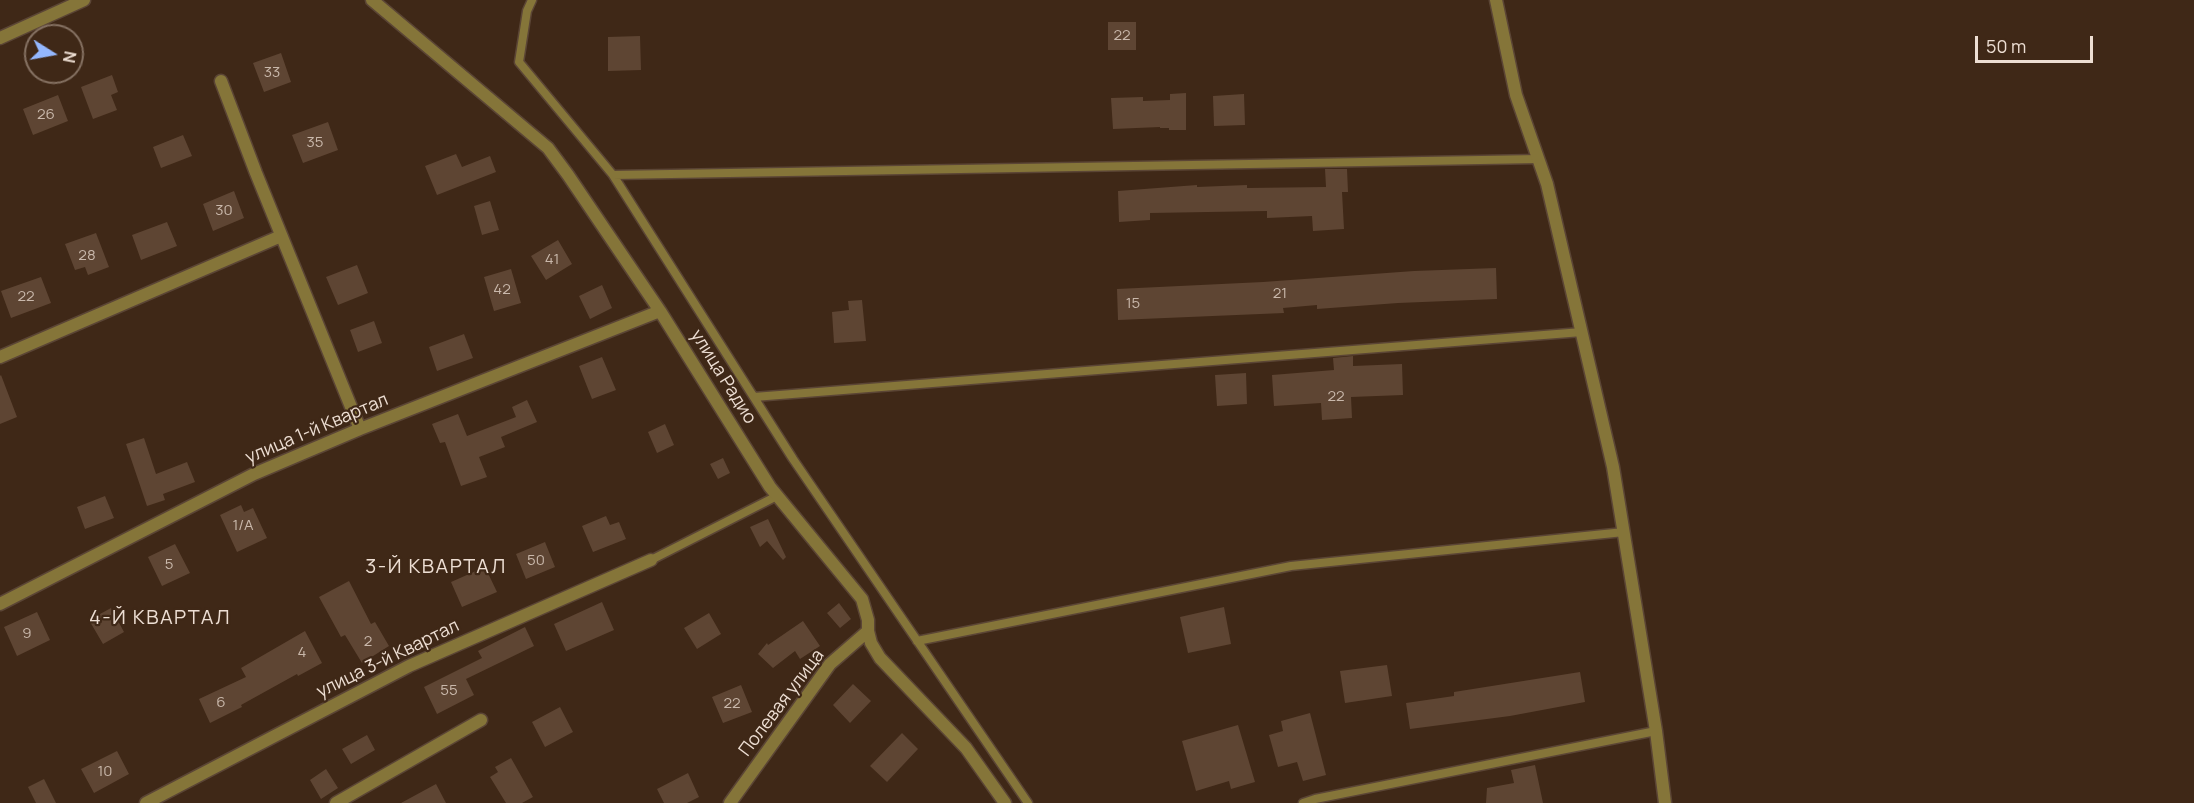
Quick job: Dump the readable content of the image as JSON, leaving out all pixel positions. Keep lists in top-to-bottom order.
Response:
{
  "streets": {
    "street": [
      "улица Радио",
      "улица 1-й Квартал",
      "улица 3-й Квартал",
      "Полевая улица"
    ]
  },
  "crossings": [
    ["улица Радио", "улица 1-й Квартал"],
    ["улица Радио", "Полевая улица"]
  ],
  "districts": ["3-Й КВАРТАЛ", "4-Й КВАРТАЛ"],
  "house_numbers": [
    "22",
    "33",
    "26",
    "35",
    "30",
    "28",
    "41",
    "42",
    "21",
    "22",
    "15",
    "22",
    "1/А",
    "50",
    "5",
    "9",
    "2",
    "4",
    "55",
    "6",
    "22",
    "10"
  ],
  "scale_bar": "50 m",
  "north": "right"
}
